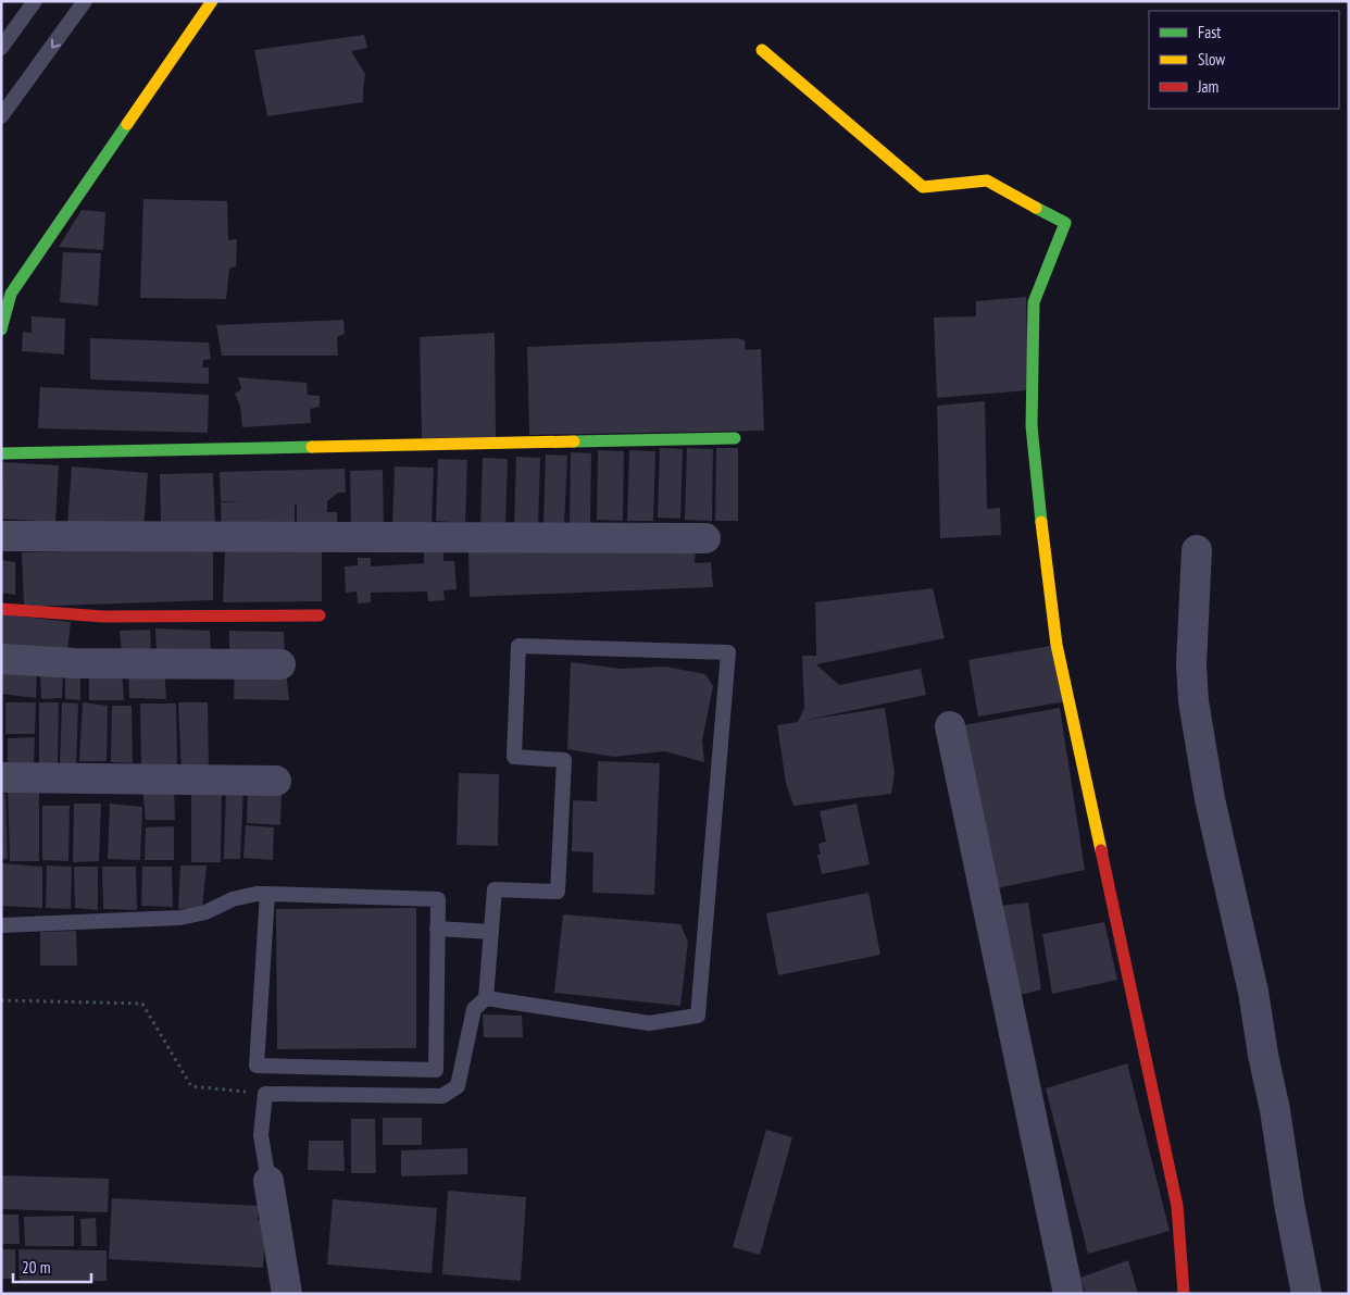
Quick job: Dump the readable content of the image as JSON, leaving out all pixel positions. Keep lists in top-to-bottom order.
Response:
{
  "legend": ["Fast", "Slow", "Jam"],
  "scale_bar": "20 m"
}
